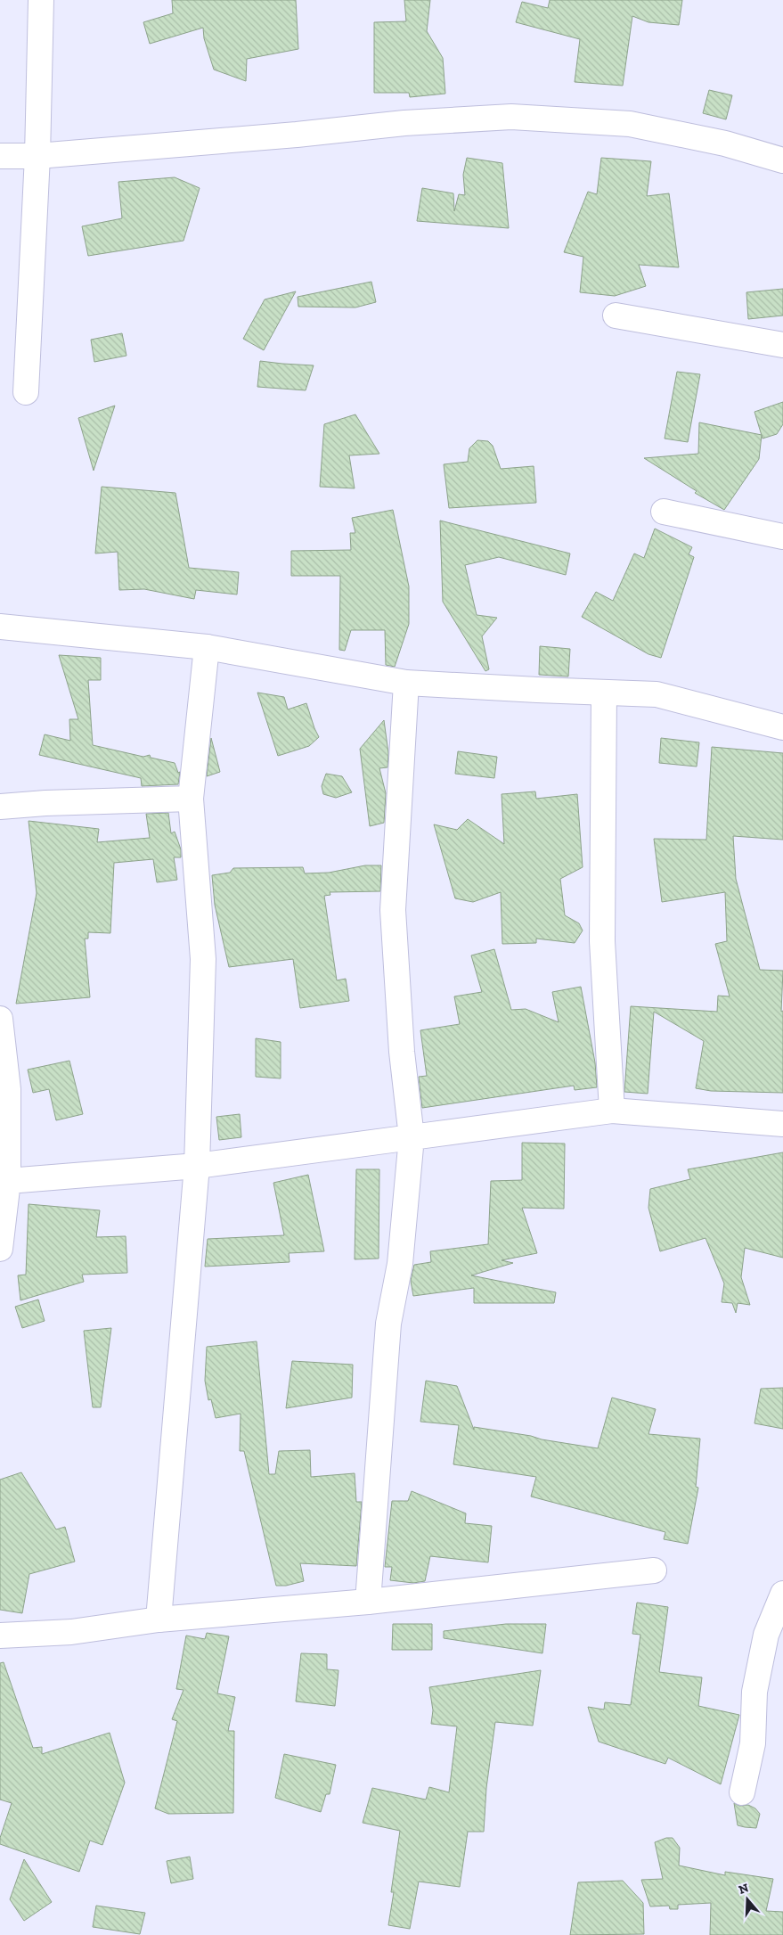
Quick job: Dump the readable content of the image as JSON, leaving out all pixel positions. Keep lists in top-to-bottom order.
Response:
{
  "north": "top"
}
